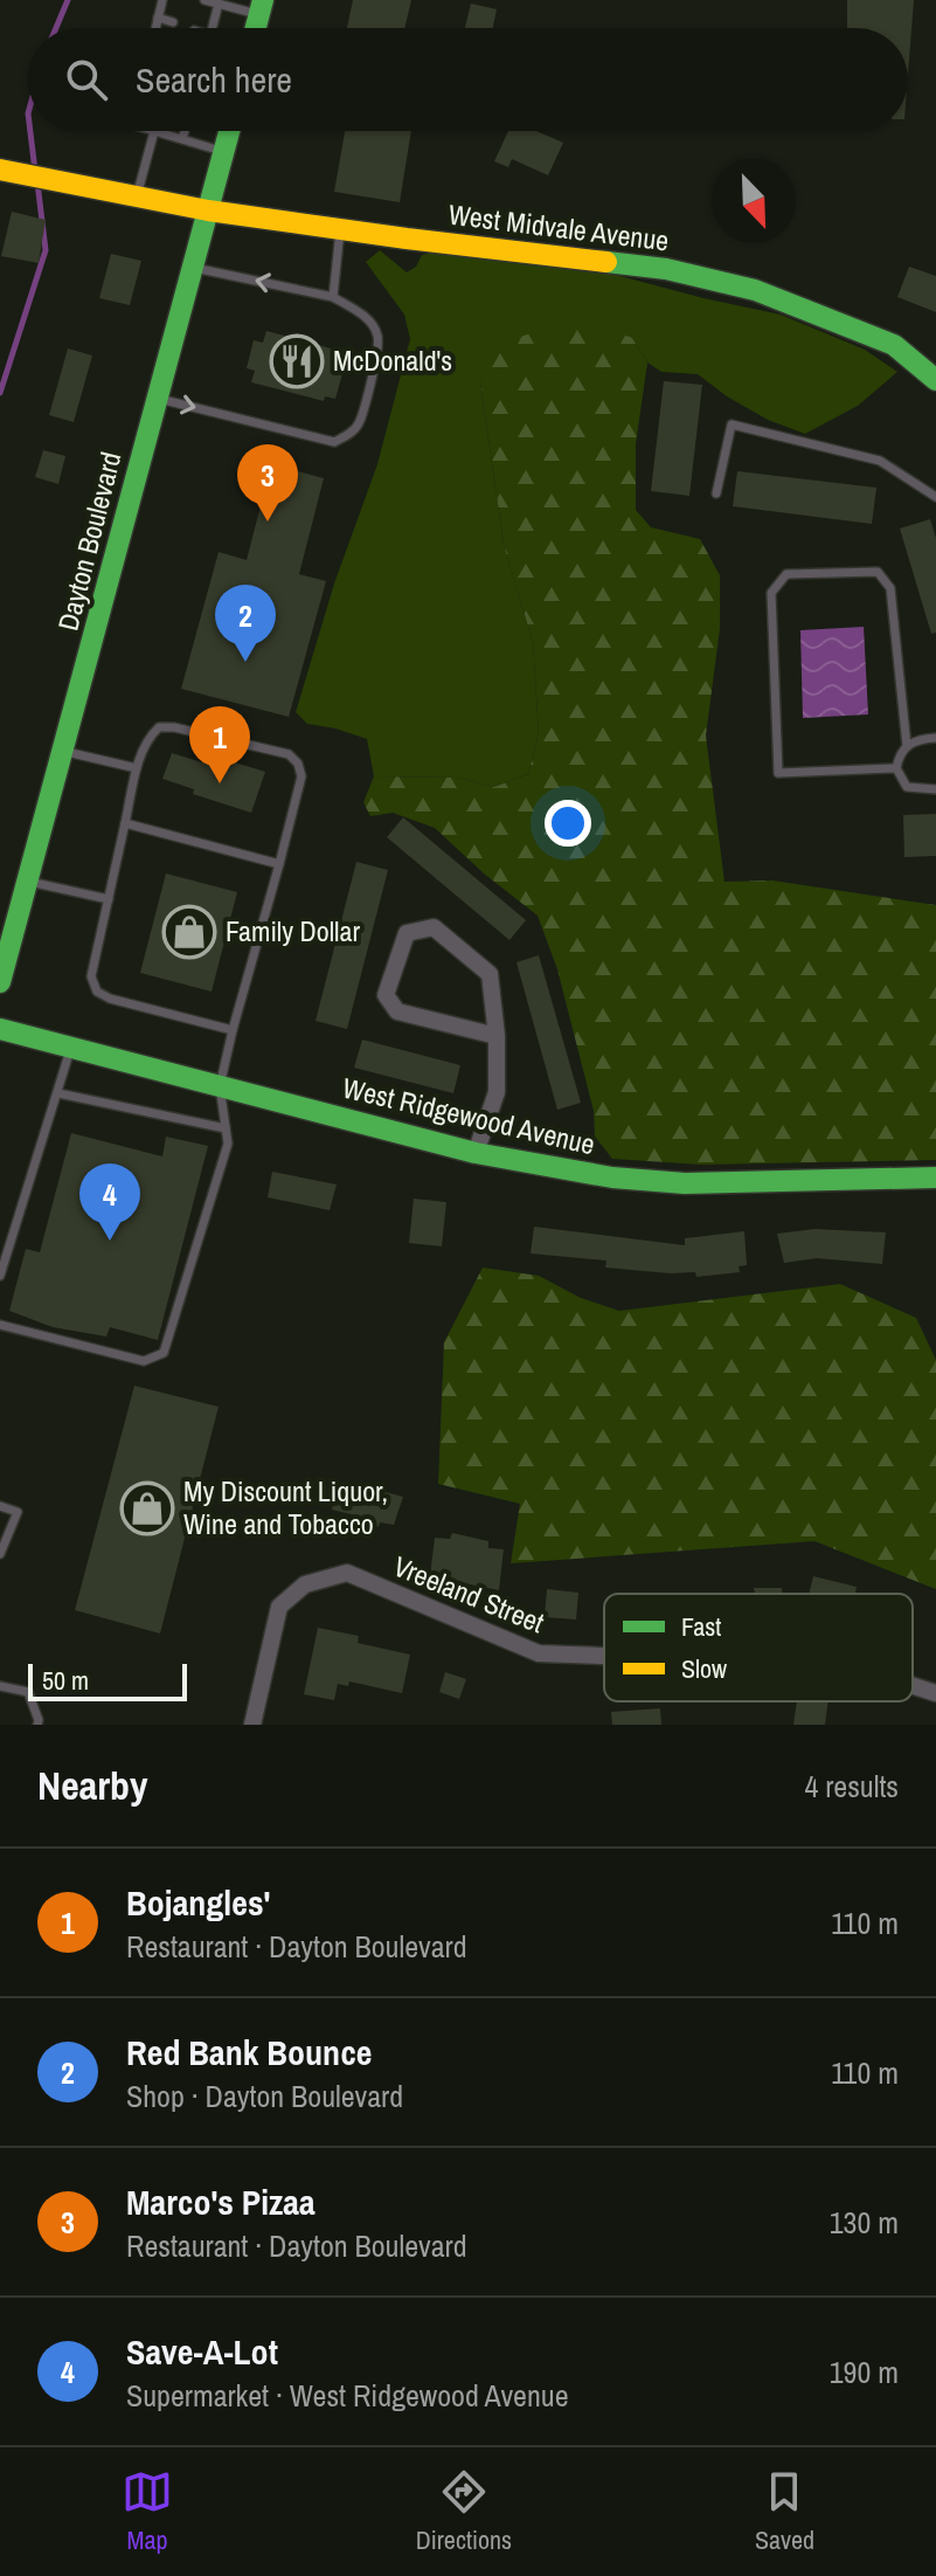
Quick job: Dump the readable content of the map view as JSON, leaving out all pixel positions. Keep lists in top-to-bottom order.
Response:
{
  "streets": {
    "street": [
      "West Midvale Avenue",
      "Dayton Boulevard",
      "West Ridgewood Avenue",
      "Vreeland Street"
    ]
  },
  "crossings": [
    ["West Midvale Avenue", "Dayton Boulevard"]
  ],
  "places": {
    "restaurant": ["McDonald's"],
    "shop": ["Family Dollar", "My Discount Liquor, Wine and Tobacco"]
  },
  "legend": ["Fast", "Slow"],
  "scale_bar": "50 m",
  "north": "bottom right",
  "page": {
    "search": "Search here",
    "pins": [
      "3",
      "2",
      "1",
      "4"
    ],
    "scale": "50 m",
    "heading": ["Nearby", "4 results"],
    "list": [
      {
        "mark": "1",
        "name": "Bojangles'",
        "note": "Restaurant · Dayton Boulevard",
        "value": "110 m"
      },
      {
        "mark": "2",
        "name": "Red Bank Bounce",
        "note": "Shop · Dayton Boulevard",
        "value": "110 m"
      },
      {
        "mark": "3",
        "name": "Marco's Pizaa",
        "note": "Restaurant · Dayton Boulevard",
        "value": "130 m"
      },
      {
        "mark": "4",
        "name": "Save-A-Lot",
        "note": "Supermarket · West Ridgewood Avenue",
        "value": "190 m"
      }
    ],
    "nav": ["Map", "Directions", "Saved"]
  }
}
